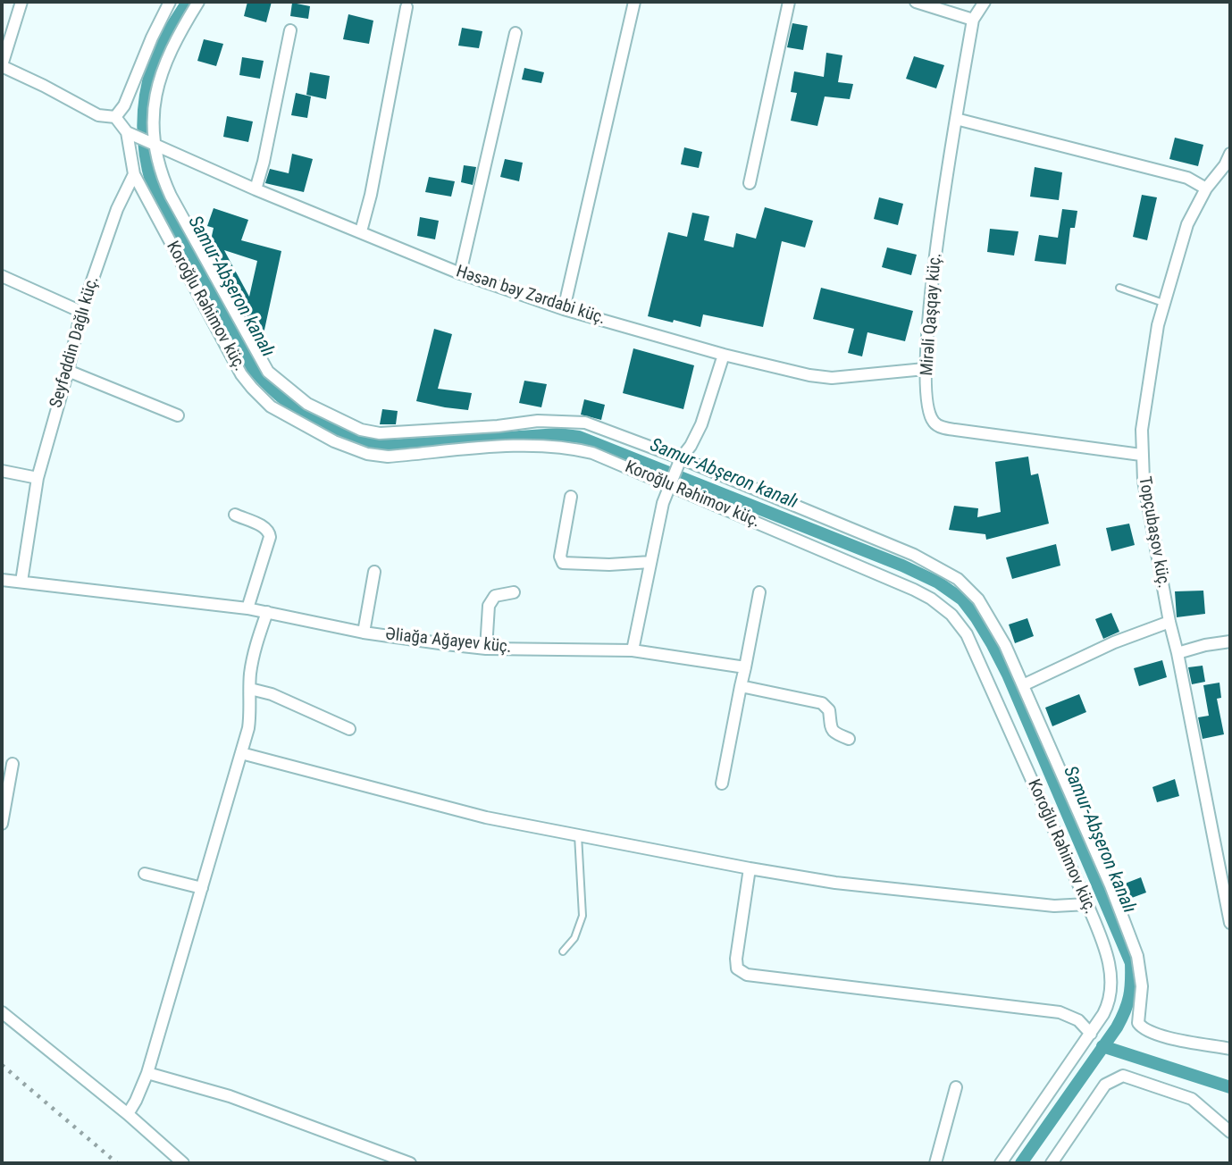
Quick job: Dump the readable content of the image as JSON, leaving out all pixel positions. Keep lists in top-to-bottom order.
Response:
{
  "streets": {
    "street": [
      "Həsən bəy Zərdabi küç.",
      "Koroğlu Rəhimov küç.",
      "Mirəli Qaşqay küç.",
      "Seyfəddin Dağlı küç.",
      "Topçubaşov küç.",
      "Əliağa Ağayev küç."
    ]
  },
  "crossings": [
    ["Həsən bəy Zərdabi küç.", "Koroğlu Rəhimov küç."],
    ["Həsən bəy Zərdabi küç.", "Mirəli Qaşqay küç."],
    ["Koroğlu Rəhimov küç.", "Seyfəddin Dağlı küç."],
    ["Mirəli Qaşqay küç.", "Topçubaşov küç."],
    ["Seyfəddin Dağlı küç.", "Əliağa Ağayev küç."]
  ],
  "water": ["Samur-Abşeron kanalı"]
}
